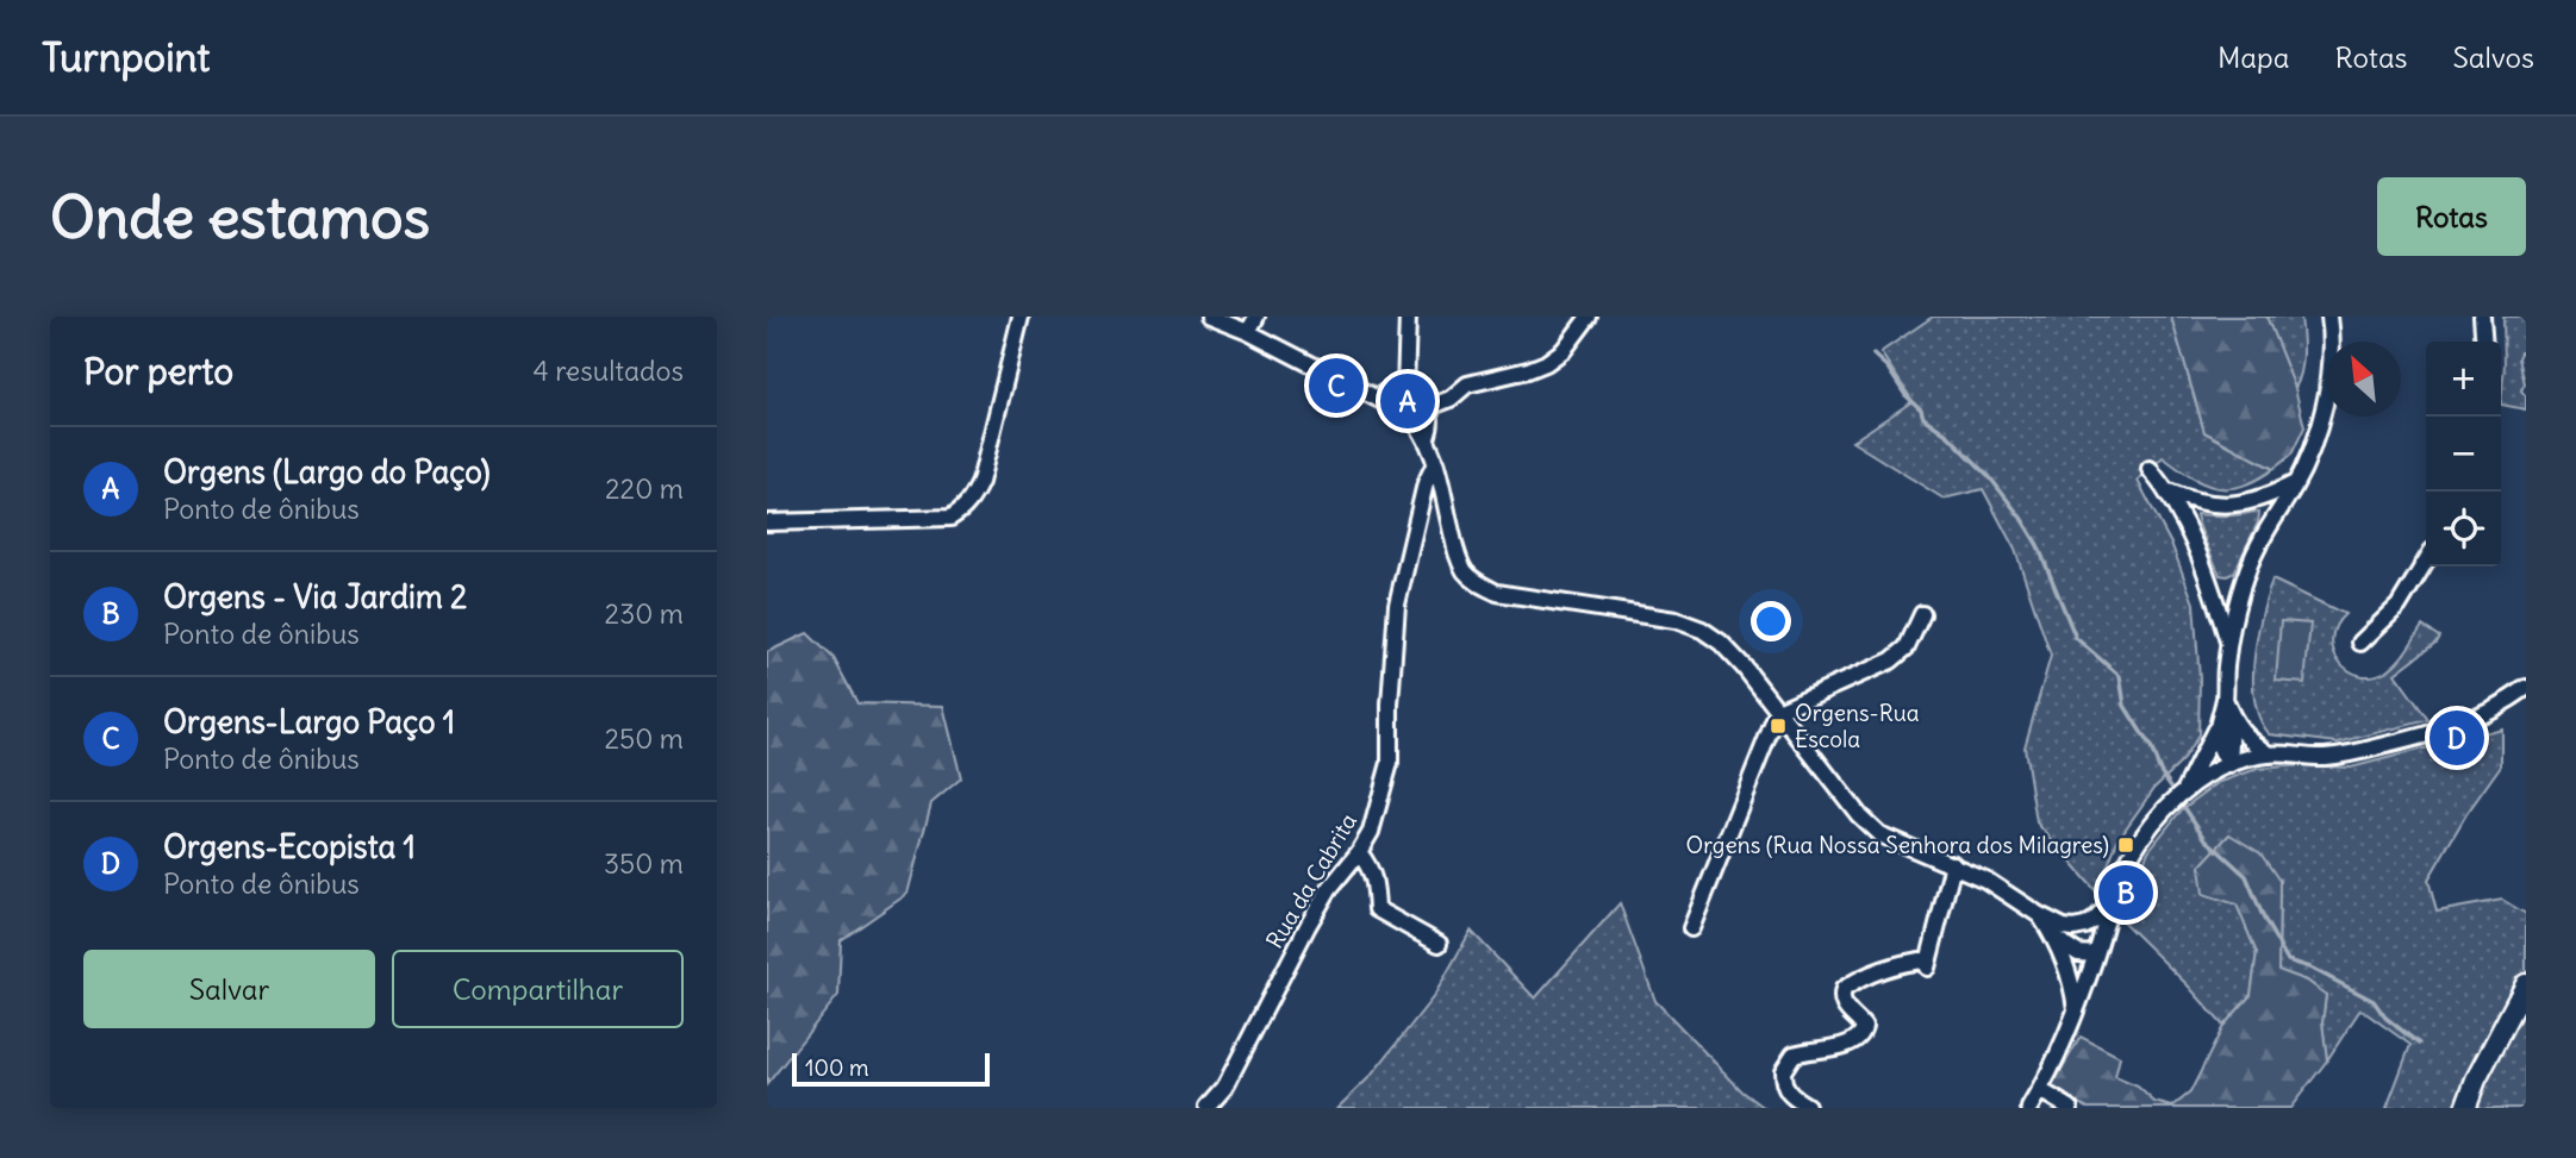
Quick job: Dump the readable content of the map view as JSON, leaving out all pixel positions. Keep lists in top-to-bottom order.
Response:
{
  "streets": {
    "street": ["Rua da Cabrita"]
  },
  "places": {
    "transit": ["Orgens-Rua Escola", "Orgens (Rua Nossa Senhora dos Milagres)"]
  },
  "scale_bar": "100 m",
  "north": "top left",
  "page": {
    "header": "Turnpoint",
    "nav": ["Mapa", "Rotas", "Salvos"],
    "buttons": [
      "Rotas",
      ["Salvar", "Compartilhar"]
    ],
    "title": "Onde estamos",
    "heading": ["Por perto", "4 resultados"],
    "map_buttons": ["+", "−"],
    "pins": [
      "C",
      "A",
      "D",
      "B"
    ],
    "list": [
      {
        "mark": "A",
        "name": "Orgens (Largo do Paço)",
        "note": "Ponto de ônibus",
        "value": "220 m"
      },
      {
        "mark": "B",
        "name": "Orgens - Via Jardim 2",
        "note": "Ponto de ônibus",
        "value": "230 m"
      },
      {
        "mark": "C",
        "name": "Orgens-Largo Paço 1",
        "note": "Ponto de ônibus",
        "value": "250 m"
      },
      {
        "mark": "D",
        "name": "Orgens-Ecopista 1",
        "note": "Ponto de ônibus",
        "value": "350 m"
      }
    ],
    "scale": "100 m"
  }
}
